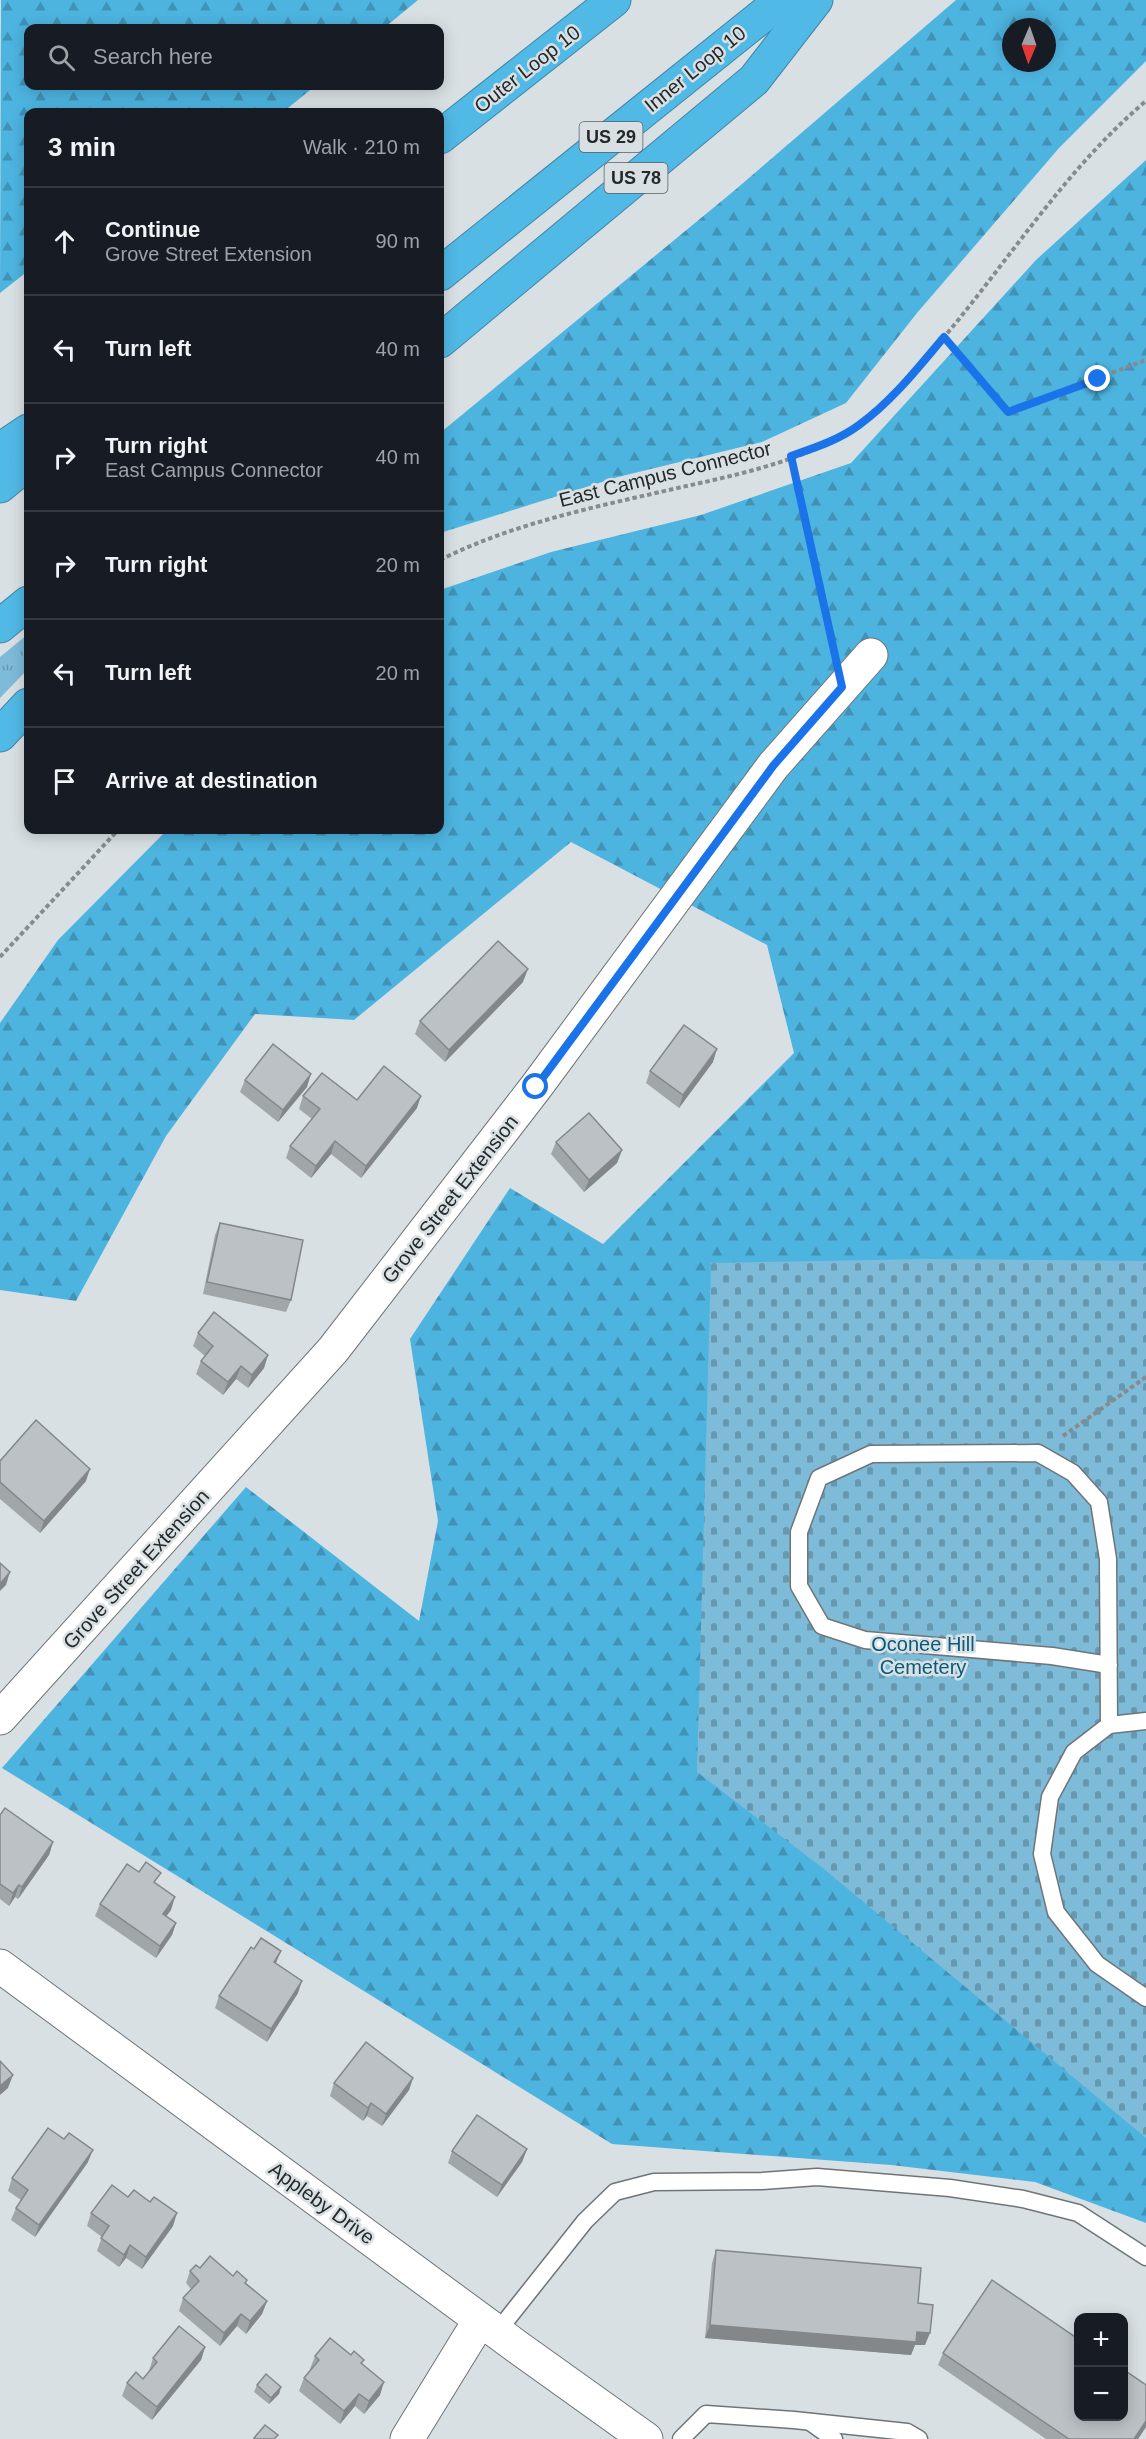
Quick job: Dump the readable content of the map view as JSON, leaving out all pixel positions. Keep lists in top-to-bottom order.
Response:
{
  "streets": {
    "highway": [
      "Outer Loop 10",
      "Inner Loop 10",
      "US 29",
      "US 78"
    ],
    "street": ["Grove Street Extension", "Appleby Drive"],
    "path": ["East Campus Connector"]
  },
  "parks": ["Oconee Hill Cemetery"],
  "north": "bottom",
  "page": {
    "search": "Search here",
    "heading": ["3 min", "Walk · 210 m"],
    "list": [
      ["Continue", "Grove Street Extension", "90 m"],
      ["Turn left", "40 m"],
      ["Turn right", "East Campus Connector", "40 m"],
      ["Turn right", "20 m"],
      ["Turn left", "20 m"],
      "Arrive at destination"
    ],
    "map_buttons": ["+", "−"]
  }
}
